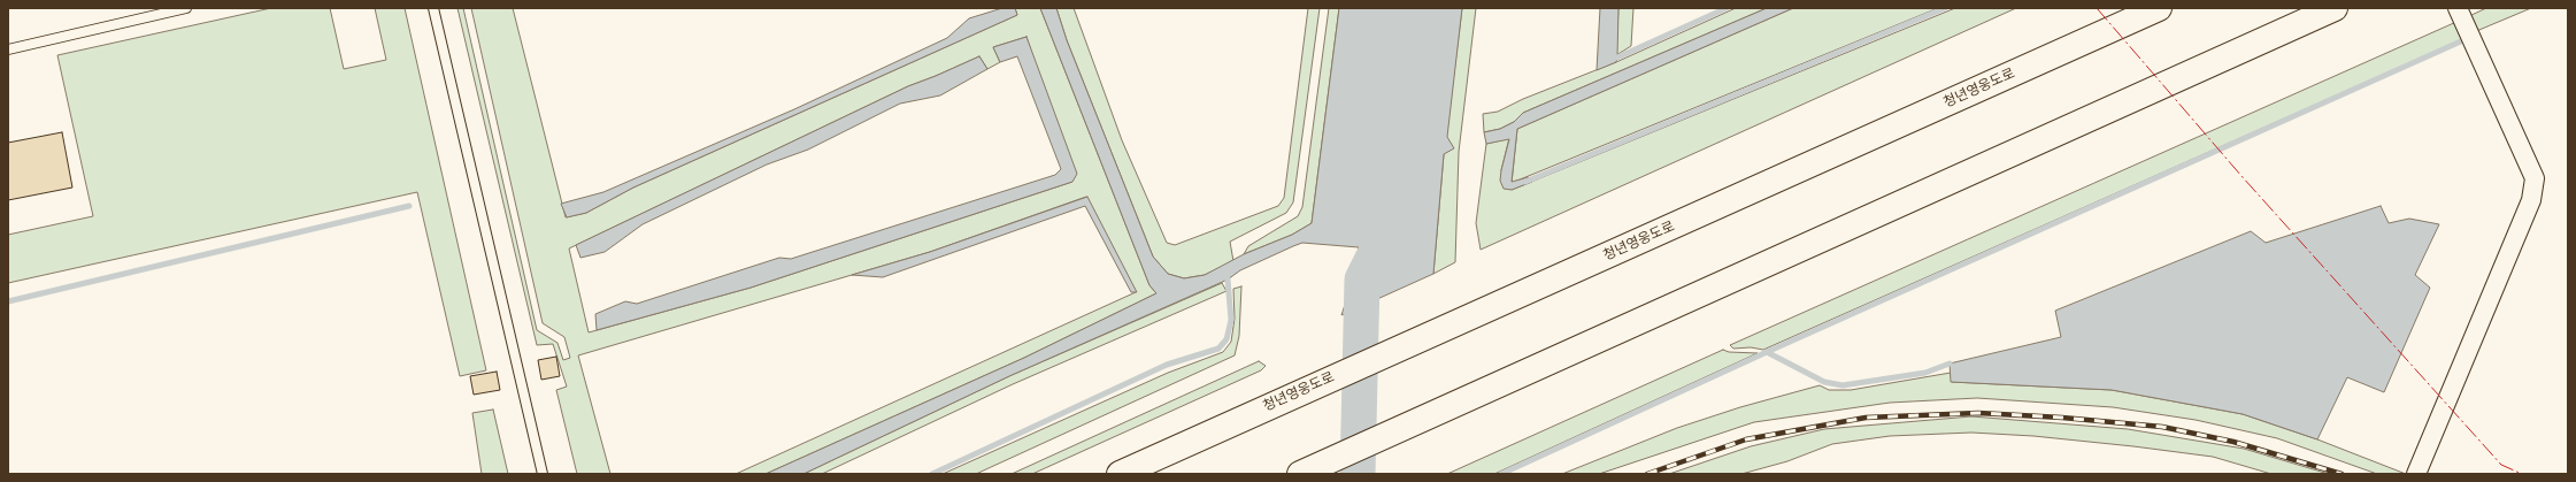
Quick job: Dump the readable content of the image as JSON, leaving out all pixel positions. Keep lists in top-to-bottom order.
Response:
{
  "streets": {
    "highway": ["청년영웅도로"]
  }
}
